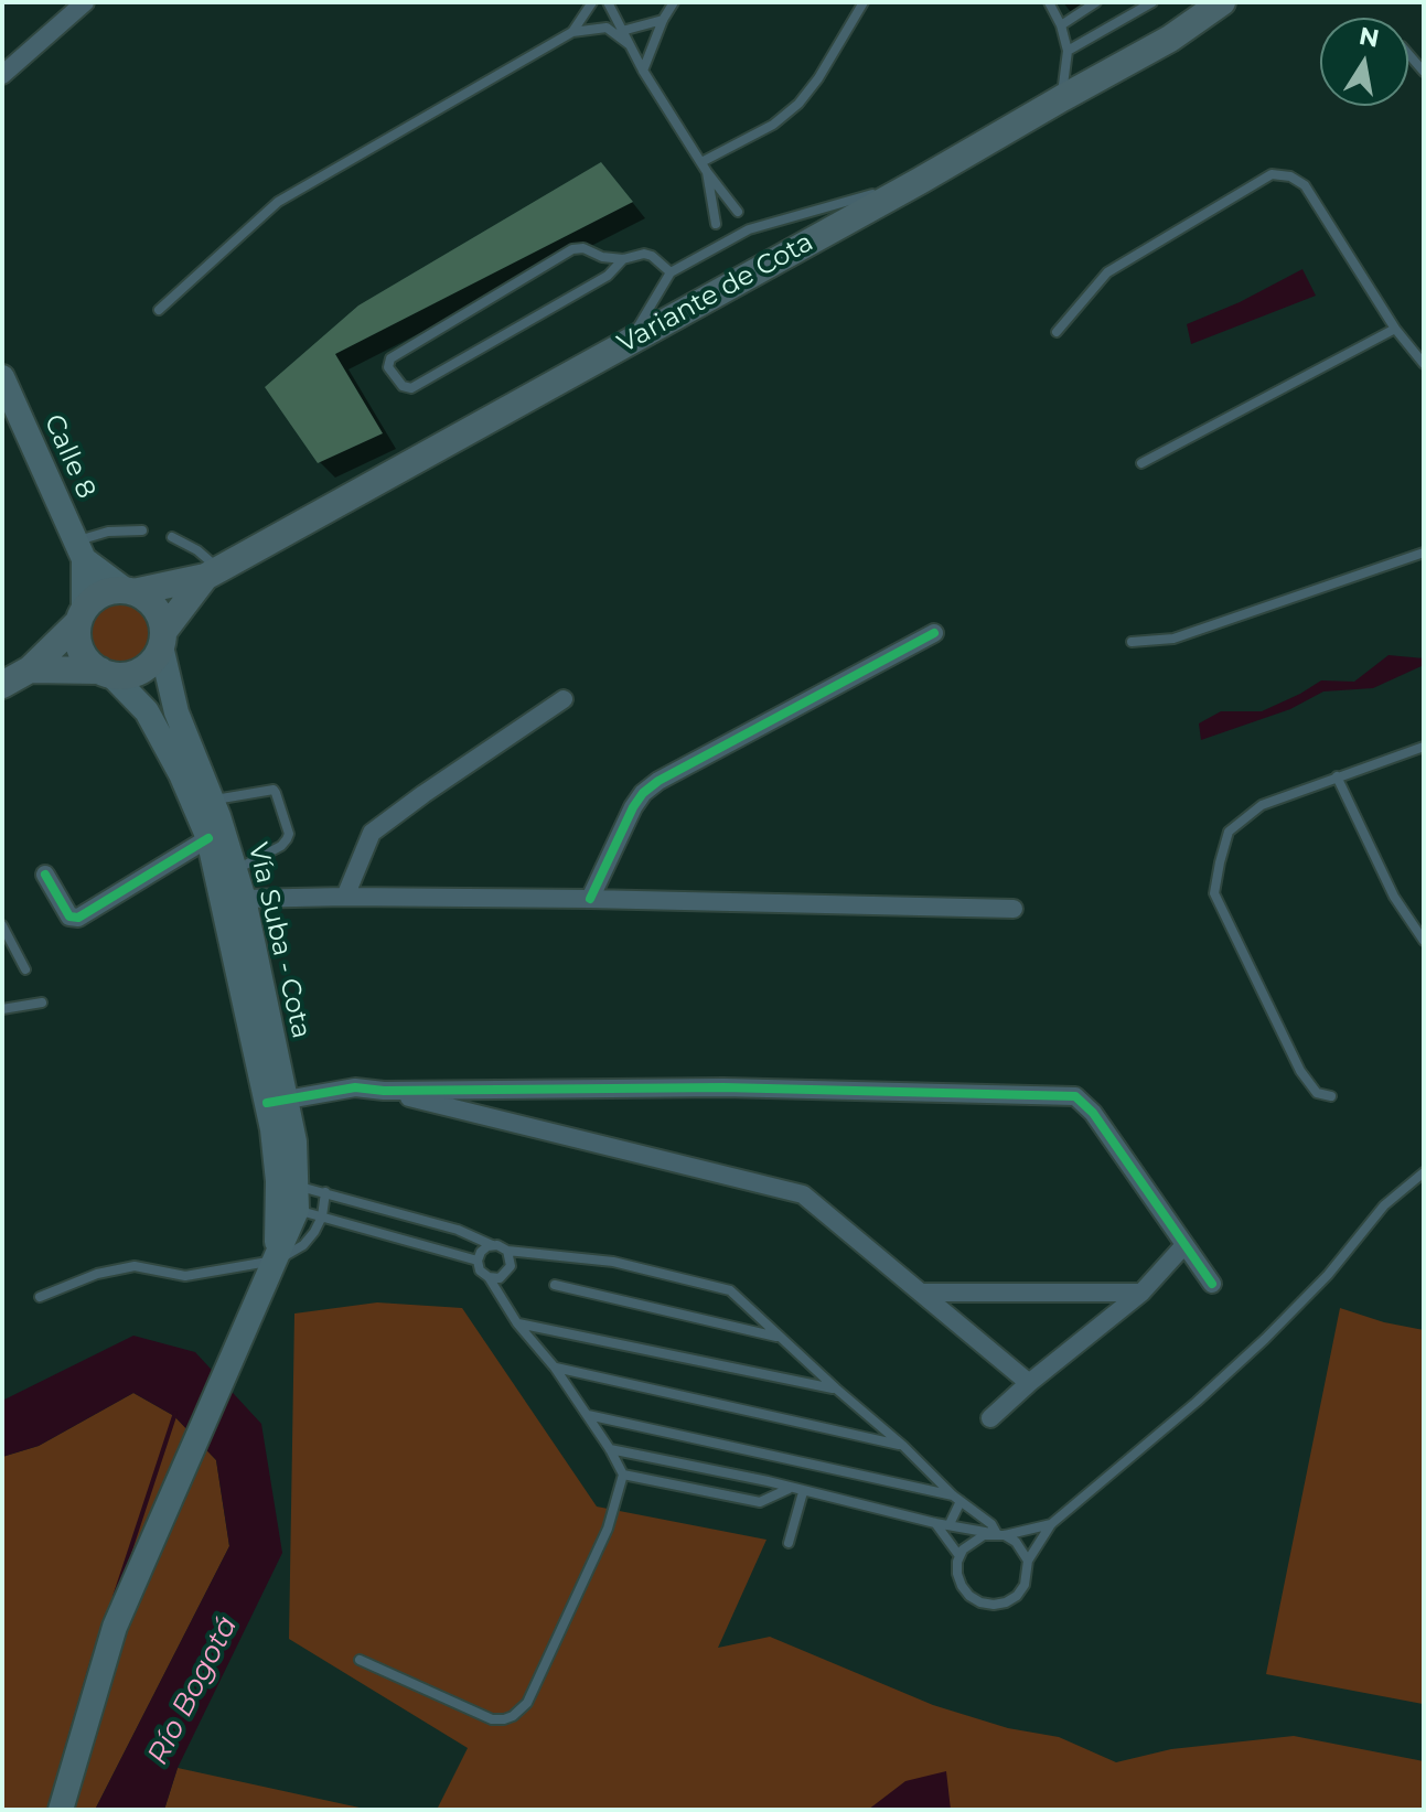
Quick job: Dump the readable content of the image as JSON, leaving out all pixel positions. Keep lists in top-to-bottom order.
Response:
{
  "streets": {
    "main road": ["Variante de Cota", "Calle 8", "Vía Suba - Cota"]
  },
  "crossings": [
    ["Variante de Cota", "Vía Suba - Cota"]
  ],
  "water": ["Río Bogotá"],
  "north": "top"
}
